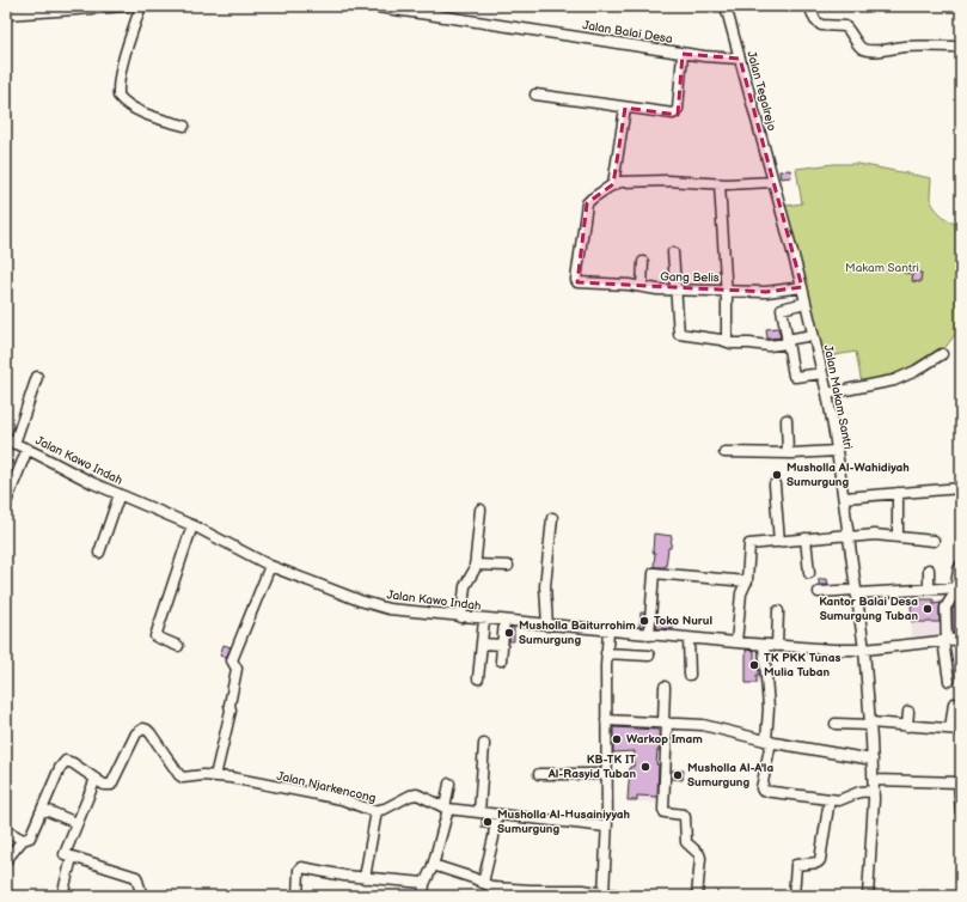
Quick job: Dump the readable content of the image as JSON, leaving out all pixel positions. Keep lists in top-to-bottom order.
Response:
{
  "streets": {
    "street": [
      "Jalan Balai Desa",
      "Jalan Tegalrejo",
      "Gang Belis",
      "Jalan Makam Santri",
      "Jalan Kawo Indah",
      "Jalan Njarkencong"
    ]
  },
  "crossings": [
    ["Jalan Balai Desa", "Jalan Tegalrejo"],
    ["Jalan Tegalrejo", "Jalan Makam Santri"],
    ["Gang Belis", "Jalan Makam Santri"],
    ["Jalan Makam Santri", "Jalan Kawo Indah"]
  ],
  "parks": ["Makam Santri"],
  "places": [
    "Musholla Al-Wahidiyah Sumurgung",
    "Kantor Balai Desa Sumurgung Tuban",
    "Toko Nurul",
    "Musholla Baiturrohim Sumurgung",
    "TK PKK Tunas Mulia Tuban",
    "Warkop Imam",
    "KB-TK IT Al-Rasyid Tuban",
    "Musholla Al-A'la Sumurgung",
    "Musholla Al-Husainiyyah Sumurgung"
  ]
}
